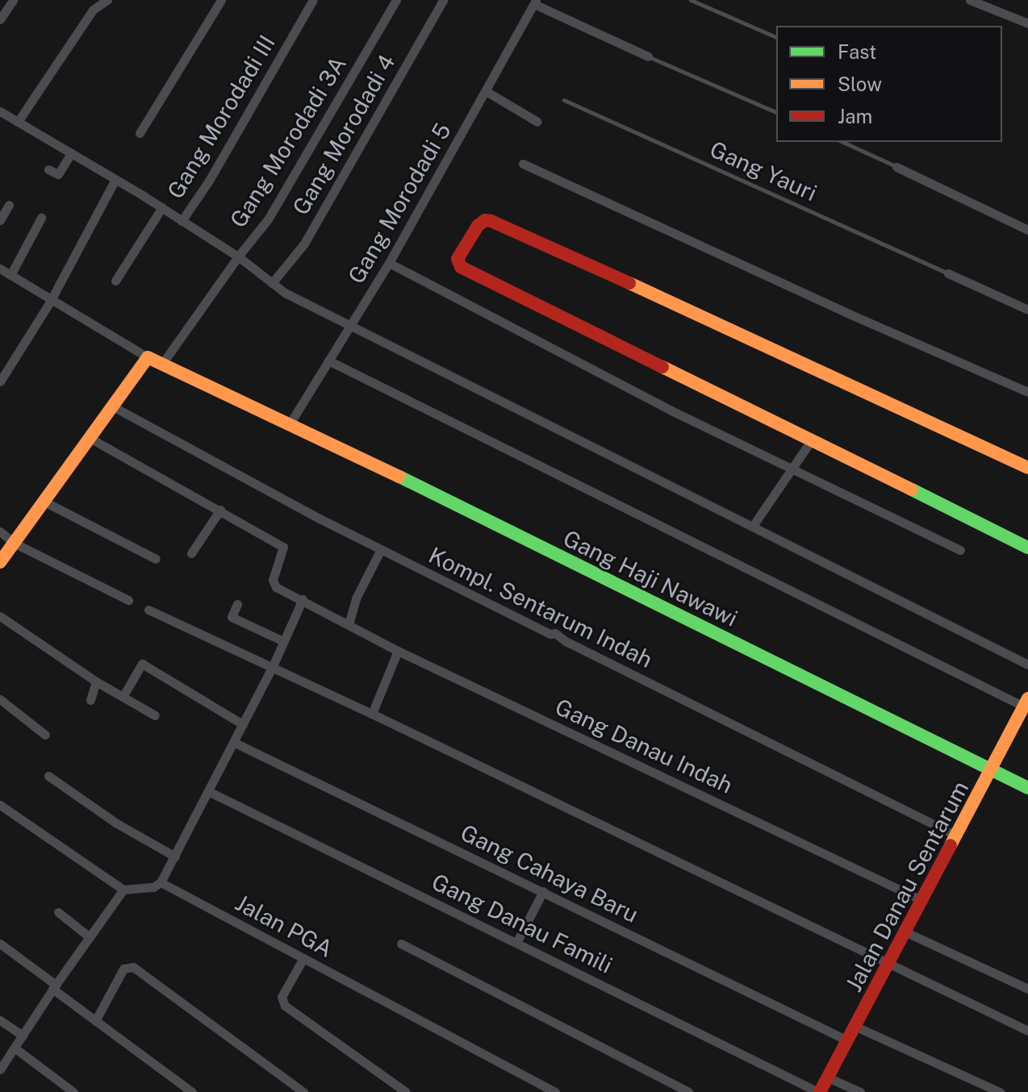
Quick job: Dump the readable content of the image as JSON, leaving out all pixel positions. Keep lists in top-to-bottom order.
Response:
{
  "streets": {
    "street": [
      "Gang Morodadi III",
      "Gang Morodadi 4",
      "Gang Morodadi 3A",
      "Gang Morodadi 5",
      "Gang Haji Nawawi",
      "Kompl. Sentarum Indah",
      "Gang Danau Indah",
      "Gang Cahaya Baru",
      "Jalan Danau Sentarum",
      "Gang Danau Famili",
      "Jalan PGA"
    ],
    "lane": ["Gang Yauri"]
  },
  "crossings": [
    ["Gang Morodadi 3A", "Gang Haji Nawawi"],
    ["Gang Morodadi 5", "Gang Haji Nawawi"],
    ["Gang Haji Nawawi", "Jalan Danau Sentarum"],
    ["Kompl. Sentarum Indah", "Jalan Danau Sentarum"],
    ["Gang Danau Indah", "Jalan Danau Sentarum"],
    ["Gang Cahaya Baru", "Jalan Danau Sentarum"],
    ["Jalan Danau Sentarum", "Gang Danau Famili"]
  ],
  "legend": ["Fast", "Slow", "Jam"]
}
